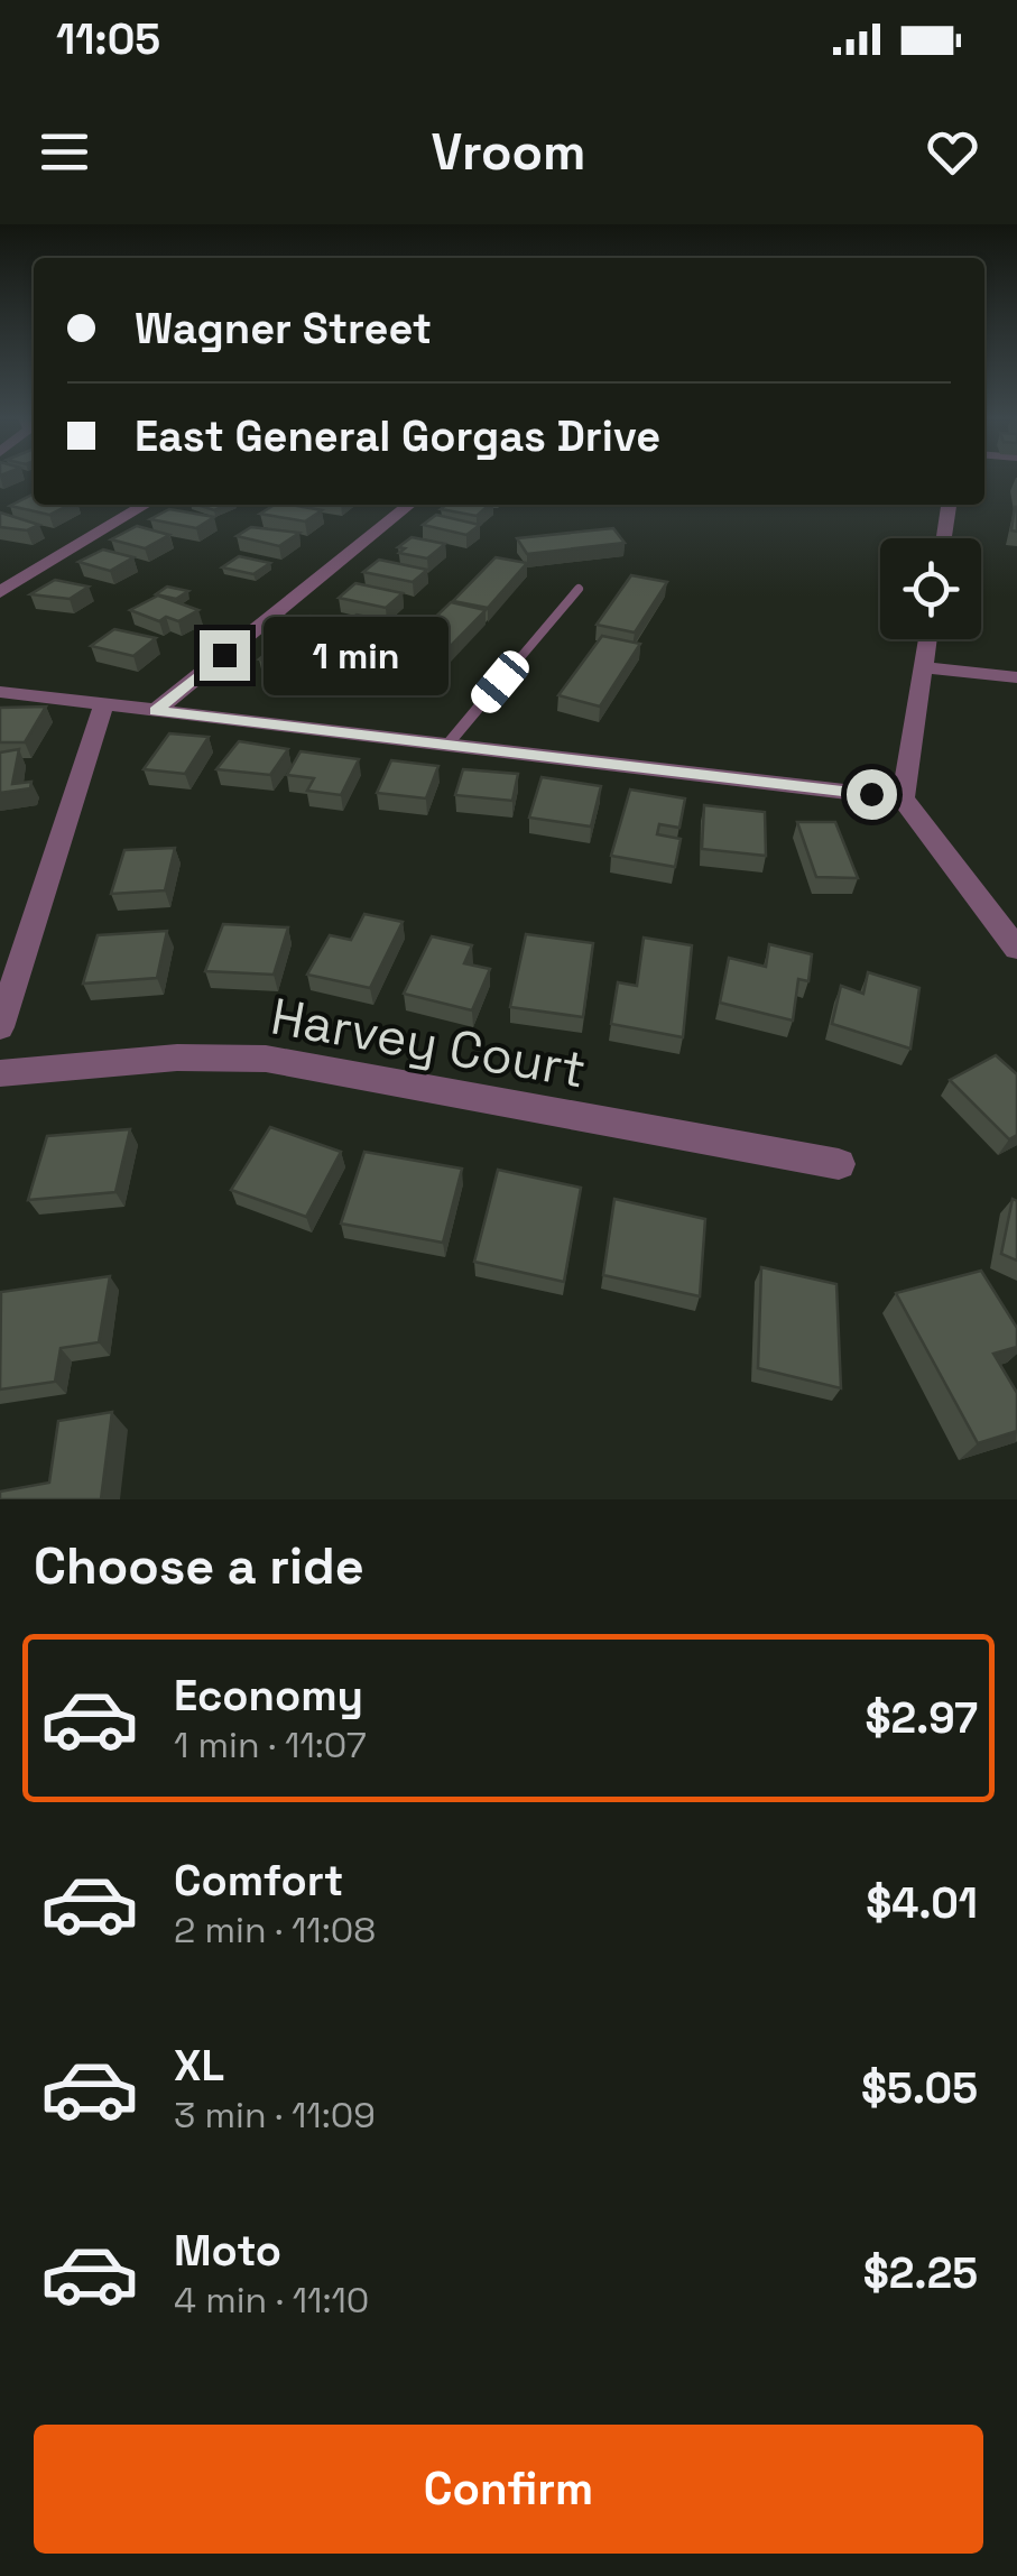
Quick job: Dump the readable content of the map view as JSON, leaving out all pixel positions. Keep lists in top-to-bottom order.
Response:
{
  "streets": {
    "street": ["Harvey Court"]
  },
  "page": {
    "status": "11:05",
    "header": "Vroom",
    "banner": ["Wagner Street", "East General Gorgas Drive"],
    "bubble": "1 min",
    "heading": "Choose a ride",
    "list": [
      {
        "name": "Economy",
        "note": "1 min · 11:07",
        "value": "$2.97"
      },
      {
        "name": "Comfort",
        "note": "2 min · 11:08",
        "value": "$4.01"
      },
      {
        "name": "XL",
        "note": "3 min · 11:09",
        "value": "$5.05"
      },
      {
        "name": "Moto",
        "note": "4 min · 11:10",
        "value": "$2.25"
      }
    ],
    "buttons": "Confirm"
  }
}
